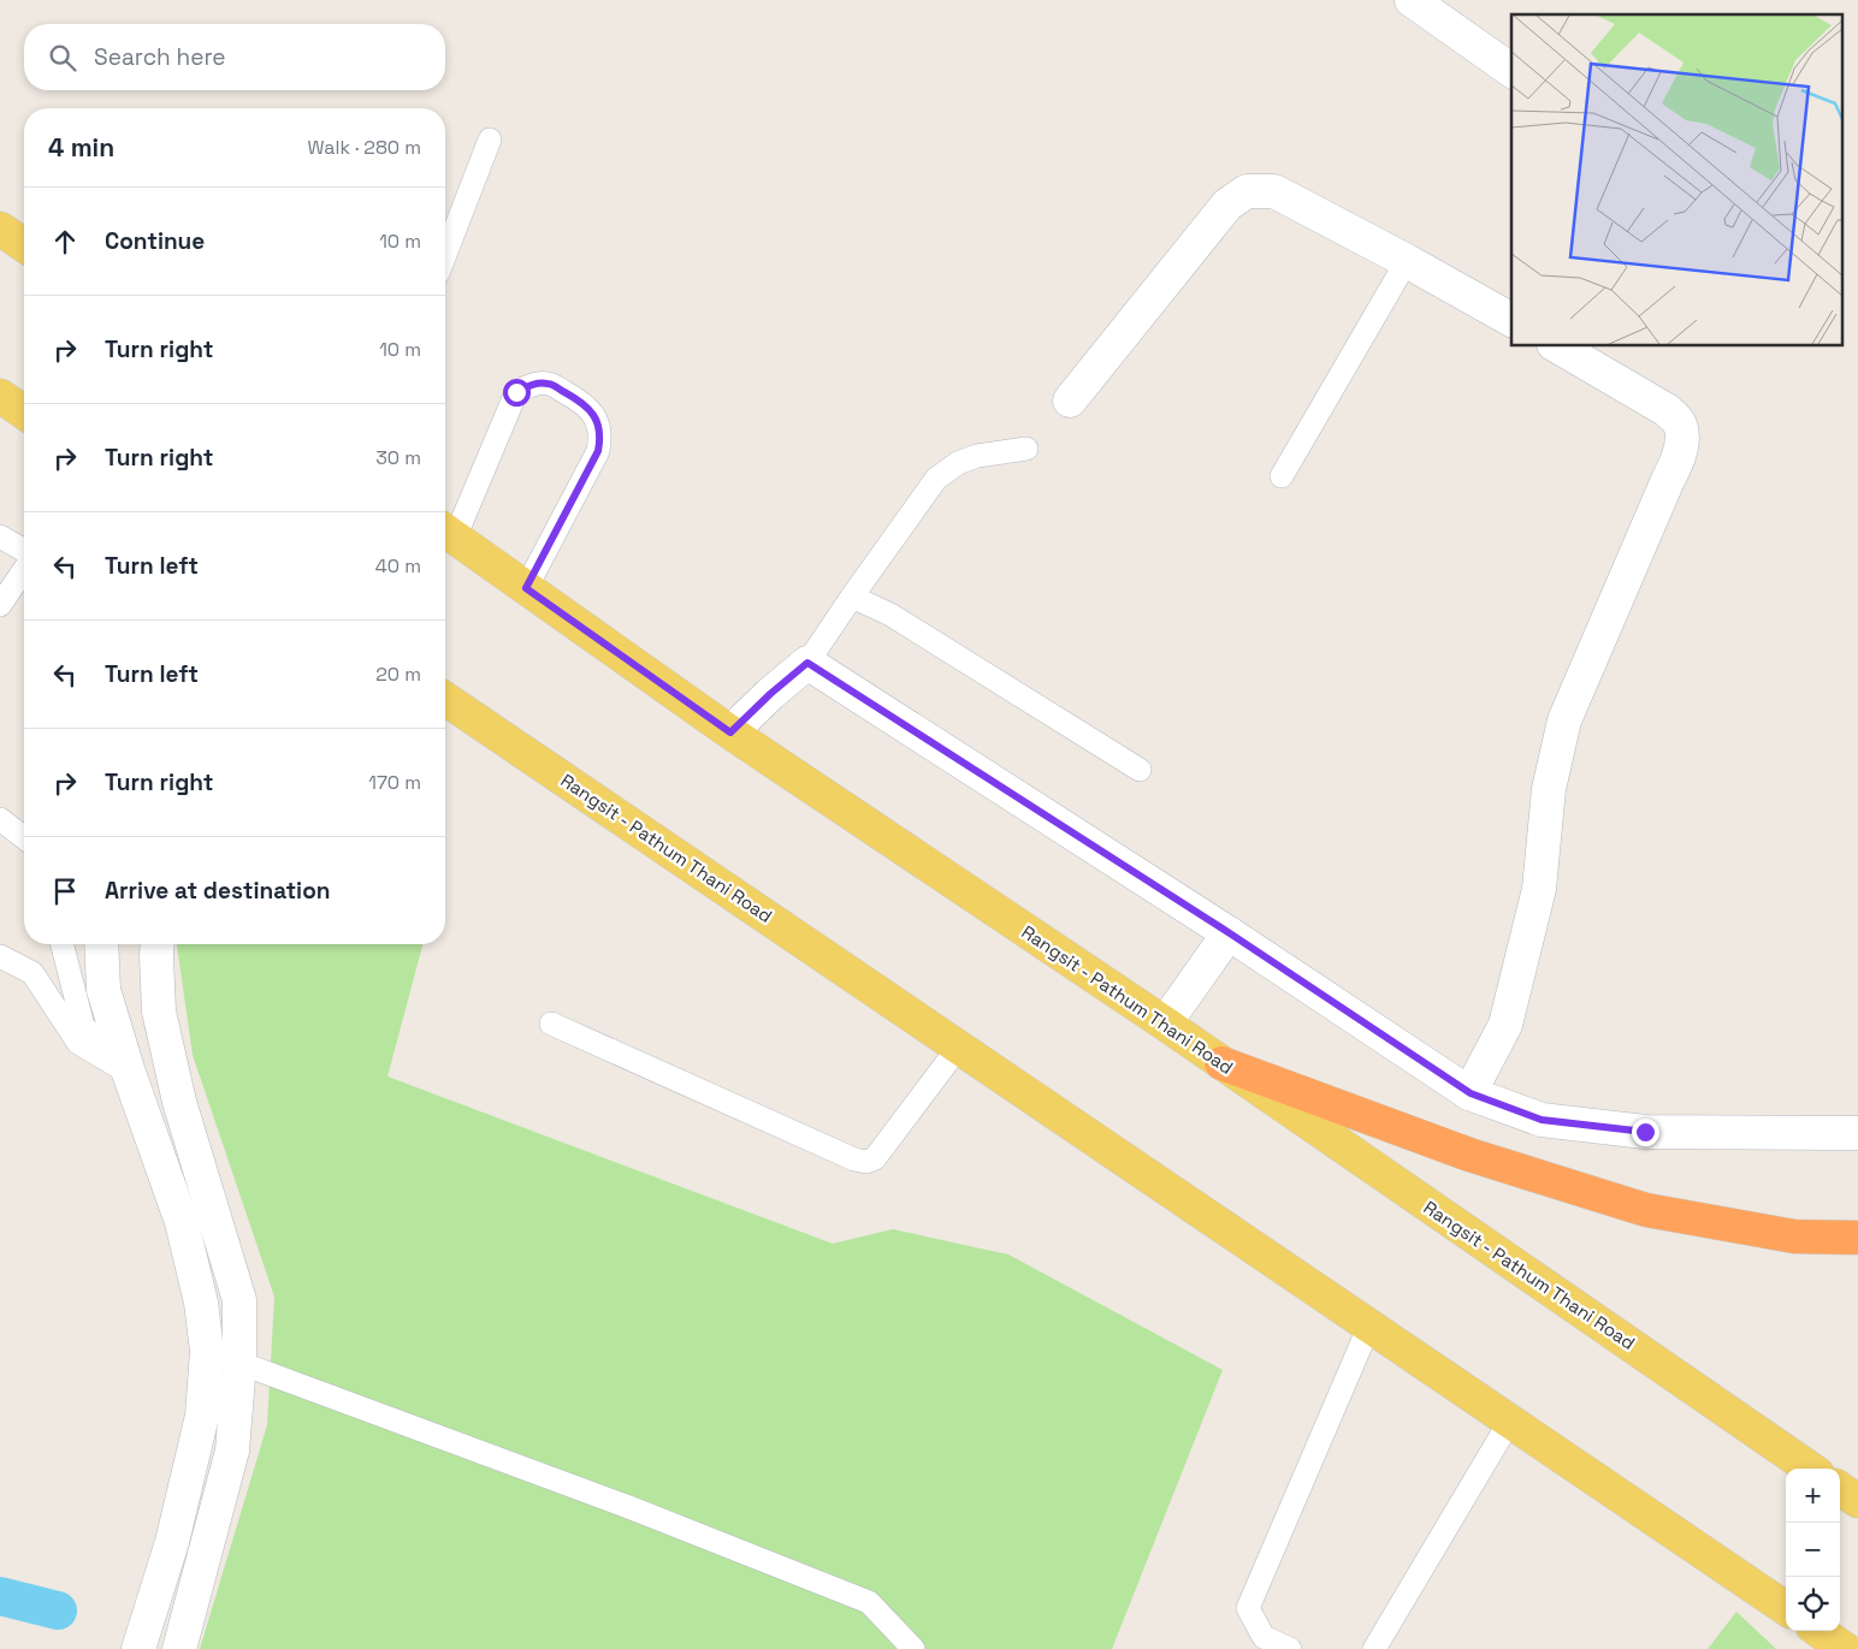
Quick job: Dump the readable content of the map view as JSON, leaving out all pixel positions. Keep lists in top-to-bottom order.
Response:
{
  "streets": {
    "main road": ["Rangsit - Pathum Thani Road"]
  },
  "page": {
    "search": "Search here",
    "heading": ["4 min", "Walk · 280 m"],
    "list": [
      ["Continue", "10 m"],
      ["Turn right", "10 m"],
      ["Turn right", "30 m"],
      ["Turn left", "40 m"],
      ["Turn left", "20 m"],
      ["Turn right", "170 m"],
      "Arrive at destination"
    ],
    "map_buttons": ["+", "−"]
  }
}
